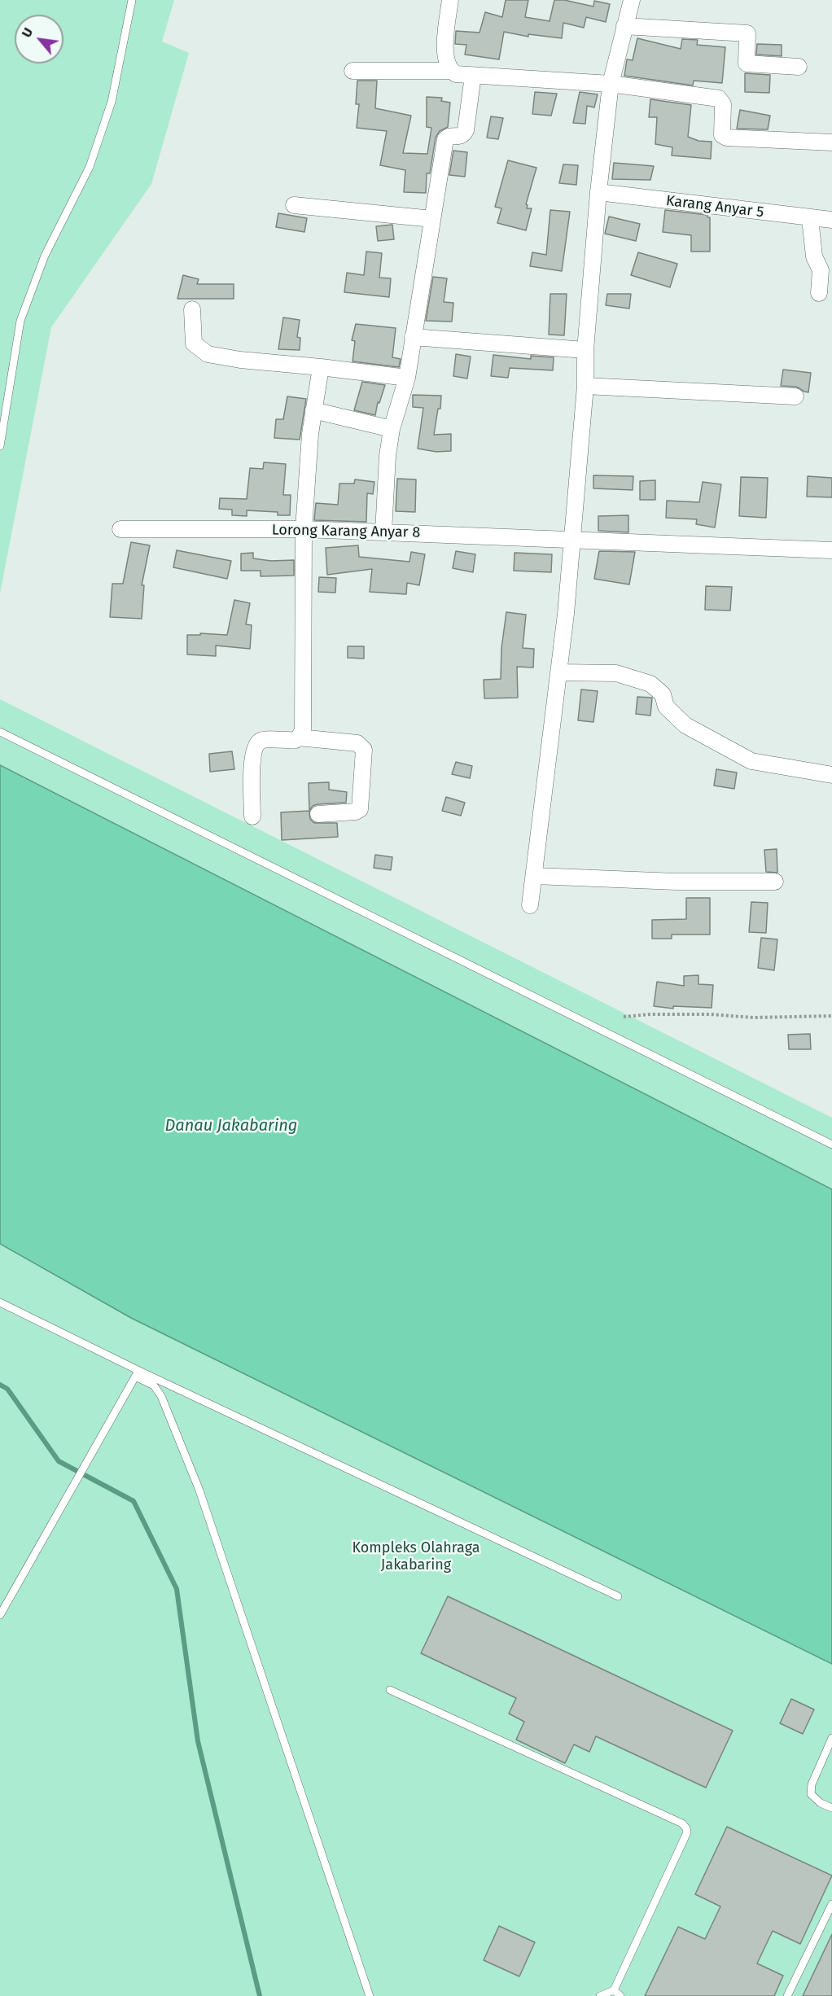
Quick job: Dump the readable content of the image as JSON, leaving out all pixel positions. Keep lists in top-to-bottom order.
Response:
{
  "streets": {
    "street": ["Karang Anyar 5", "Lorong Karang Anyar 8"]
  },
  "water": ["Danau Jakabaring"],
  "parks": ["Kompleks Olahraga Jakabaring"],
  "north": "top left"
}
